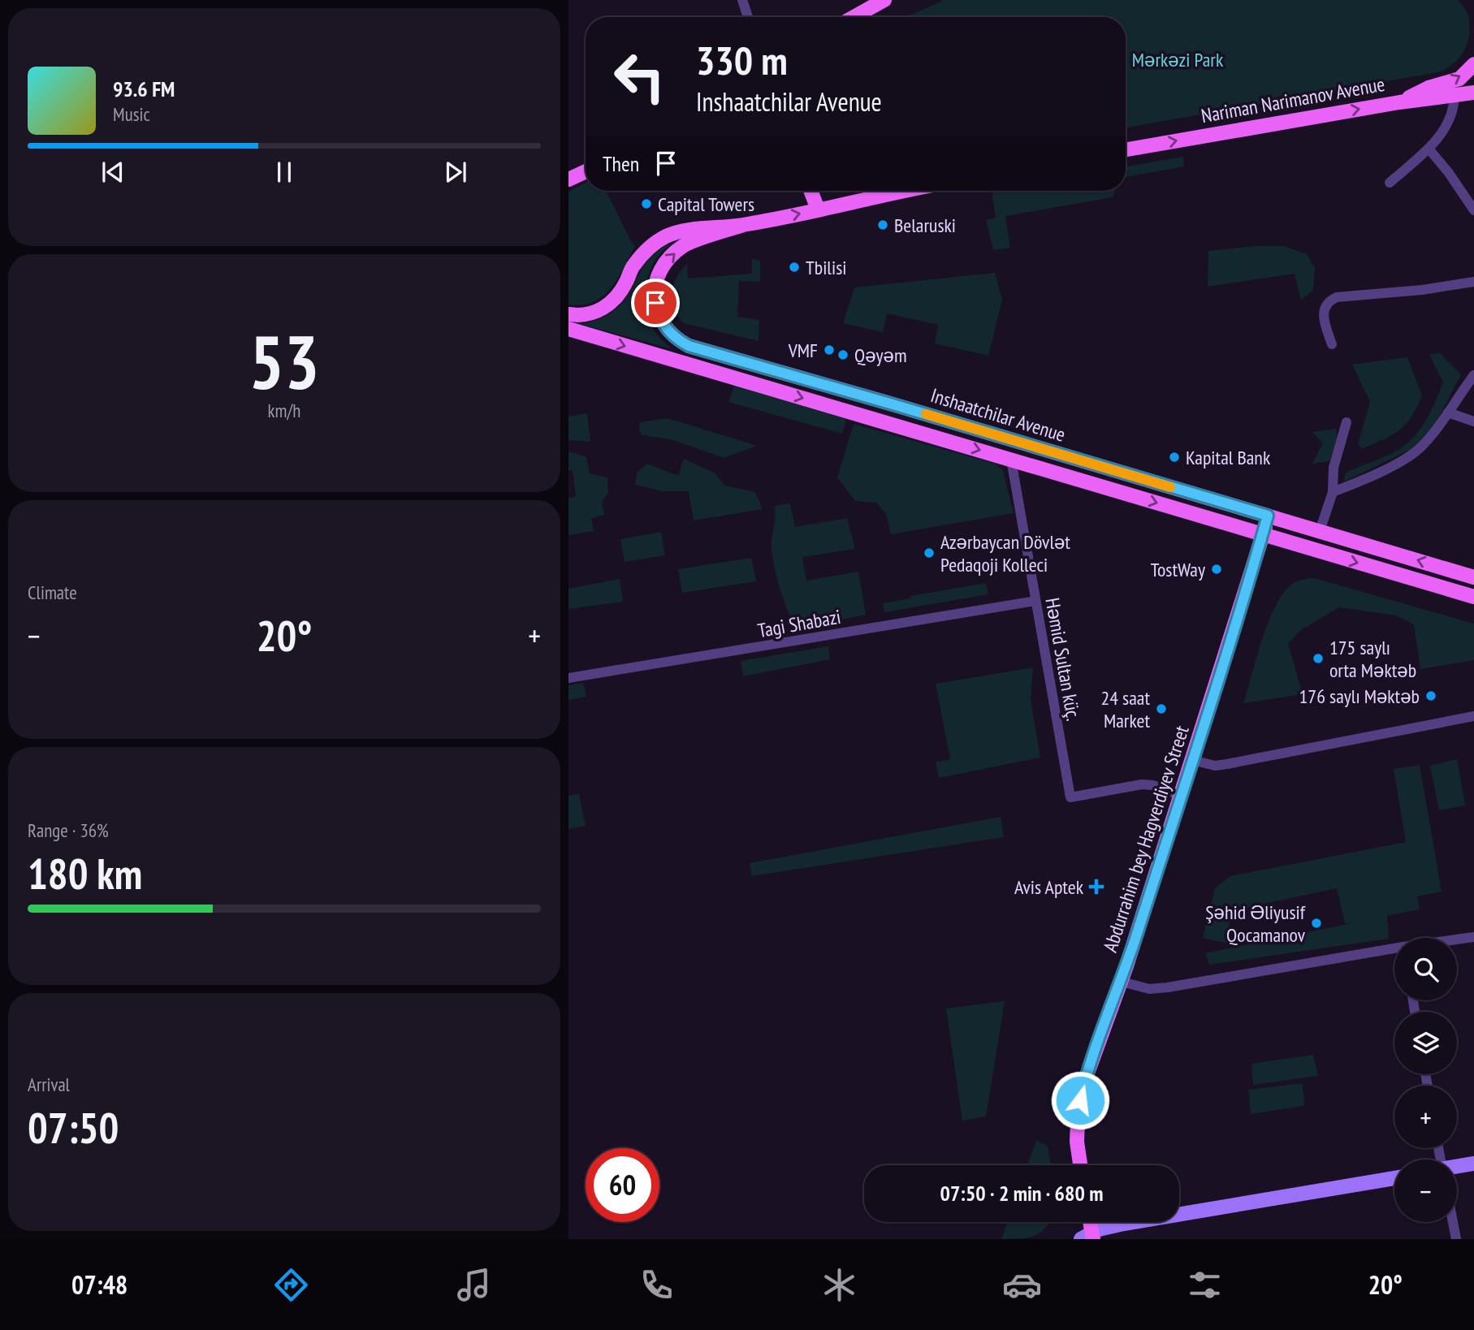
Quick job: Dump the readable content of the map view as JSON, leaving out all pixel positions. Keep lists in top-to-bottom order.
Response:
{
  "streets": {
    "main road": ["Nariman Narimanov Avenue", "Inshaatchilar Avenue", "Abdurrahim bey Hagverdiyev Street"],
    "street": ["Tagi Shabazi", "Həmid Sultan küç."]
  },
  "crossings": [
    ["Inshaatchilar Avenue", "Həmid Sultan küç."],
    ["Inshaatchilar Avenue", "Abdurrahim bey Hagverdiyev Street"],
    ["Tagi Shabazi", "Həmid Sultan küç."],
    ["Həmid Sultan küç.", "Abdurrahim bey Hagverdiyev Street"]
  ],
  "one_way": ["Nariman Narimanov Avenue"],
  "parks": ["Mərkəzi Park"],
  "places": {
    "other": [
      "Capital Towers",
      "Belaruski",
      "Tbilisi",
      "VMF",
      "Qəyəm",
      "Kapital Bank",
      "Azərbaycan Dövlət Pedaqoji Kolleci",
      "TostWay",
      "175 saylı orta Məktəb",
      "176 saylı Məktəb",
      "24 saat Market",
      "Şəhid Əliyusif Qocamanov"
    ],
    "health": ["Avis Aptek"]
  },
  "page": {
    "turn": ["330 m", "Inshaatchilar Avenue"],
    "song": ["93.6 FM", "Music"],
    "then": "Then",
    "tile": [
      ["53", "km/h"],
      "Climate",
      ["Range · 36%", "180 km"],
      ["Arrival", "07:50"]
    ],
    "heat": ["−", "20°", "+"],
    "map_buttons": ["+", "−"],
    "limit": "60",
    "trip": "07:50 · 2 min · 680 m",
    "tabs": ["07:48", "20°"]
  }
}
